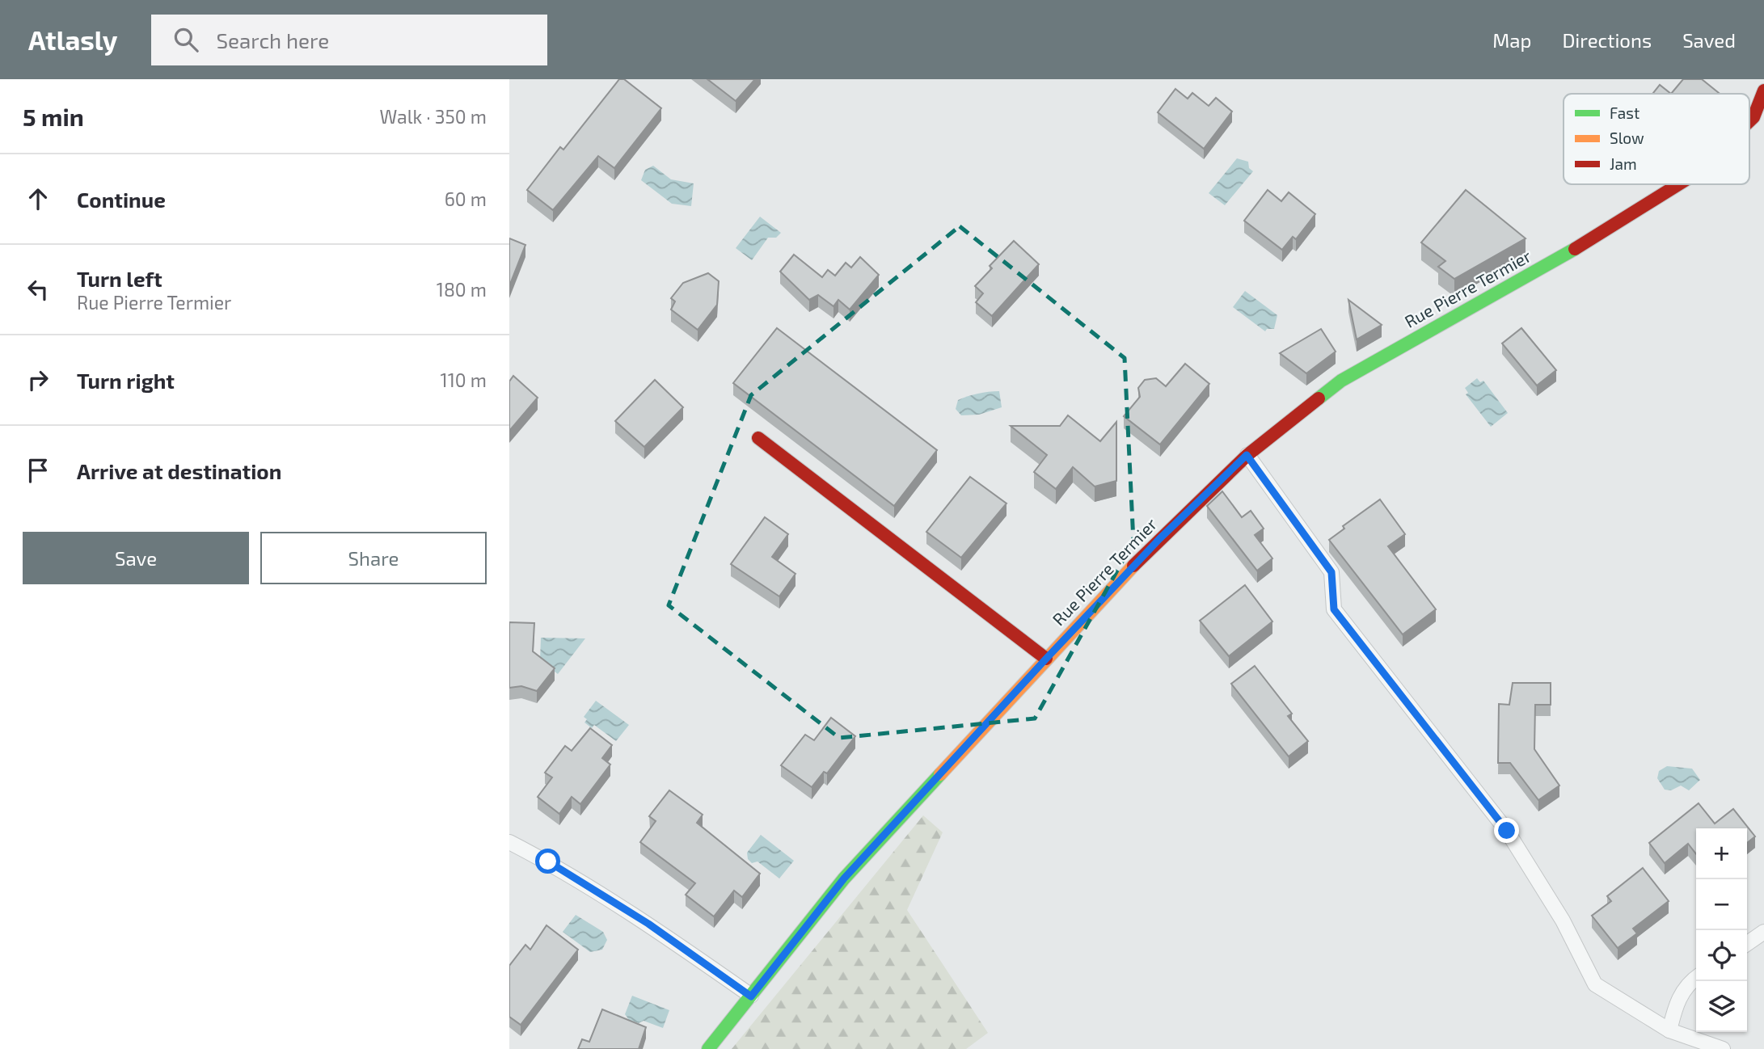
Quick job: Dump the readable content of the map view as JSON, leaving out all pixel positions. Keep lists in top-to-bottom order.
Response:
{
  "streets": {
    "street": ["Rue Pierre Termier"]
  },
  "legend": ["Fast", "Slow", "Jam"],
  "page": {
    "header": "Atlasly",
    "search": "Search here",
    "nav": ["Map", "Directions", "Saved"],
    "heading": ["5 min", "Walk · 350 m"],
    "list": [
      ["Continue", "60 m"],
      ["Turn left", "Rue Pierre Termier", "180 m"],
      ["Turn right", "110 m"],
      "Arrive at destination"
    ],
    "buttons": ["Save", "Share"],
    "map_buttons": ["+", "−"]
  }
}
